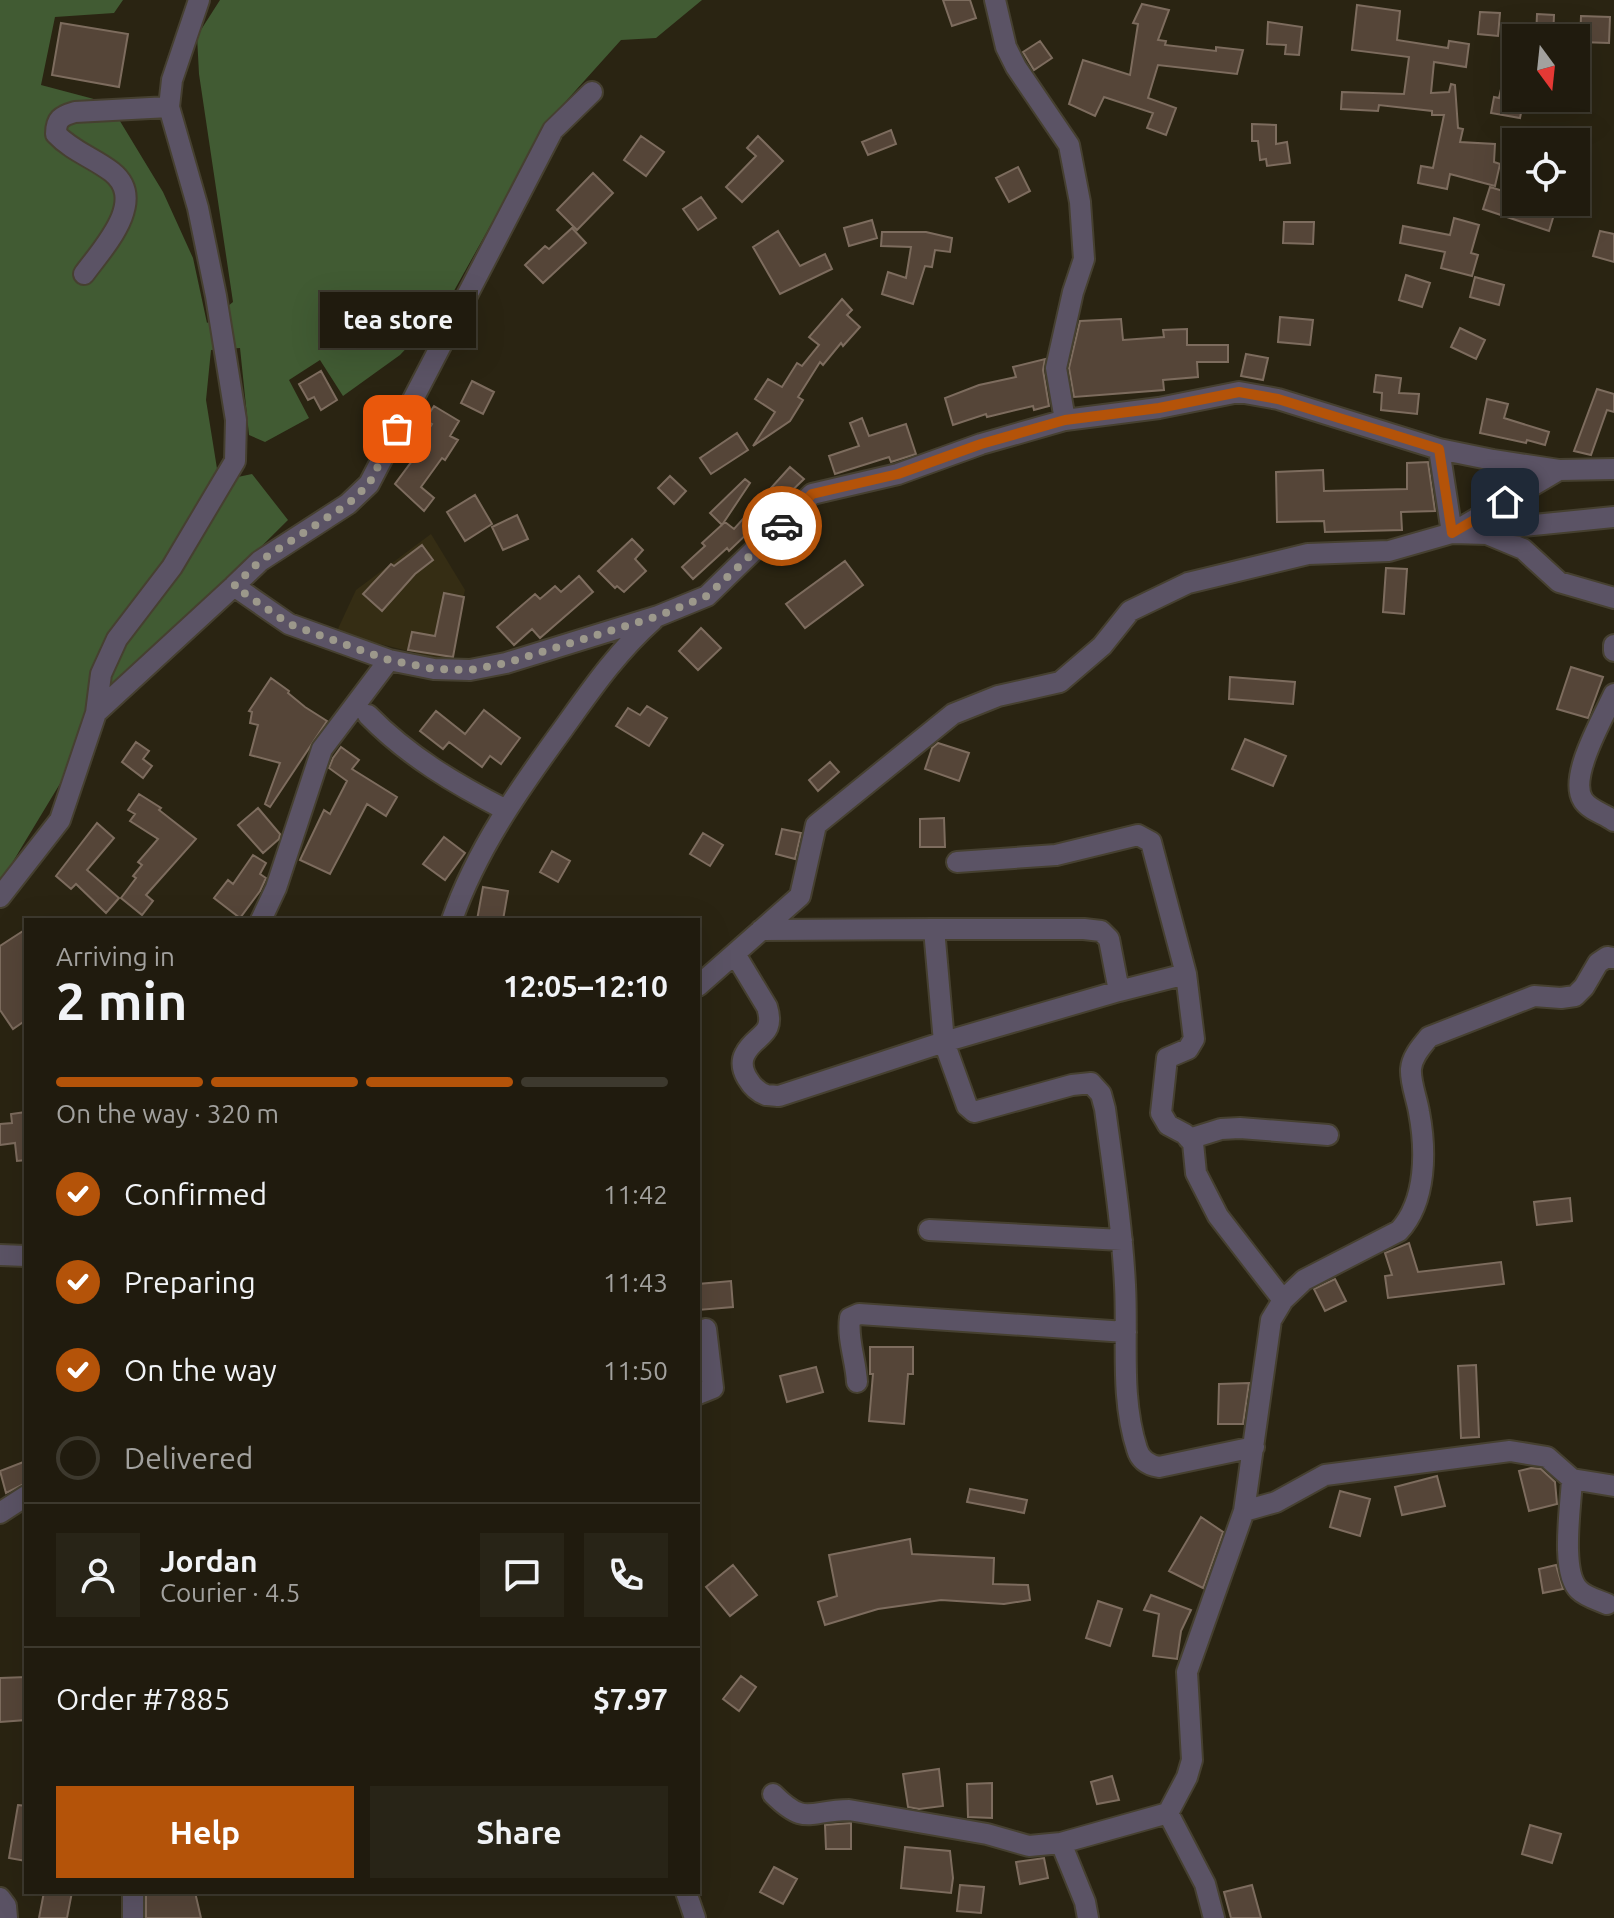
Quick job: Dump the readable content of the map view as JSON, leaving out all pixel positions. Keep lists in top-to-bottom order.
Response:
{
  "places": ["tea store"],
  "north": "bottom",
  "page": {
    "bubble": "tea store",
    "heading": ["2 min", "Arriving in", "12:05–12:10"],
    "panel": [
      "Jordan",
      "Courier · 4.5",
      "Order #7885",
      "$7.97"
    ],
    "bar": "On the way · 320 m",
    "list": [
      ["Confirmed", "11:42"],
      ["Preparing", "11:43"],
      ["On the way", "11:50"],
      "Delivered"
    ],
    "buttons": ["Help", "Share"]
  }
}
